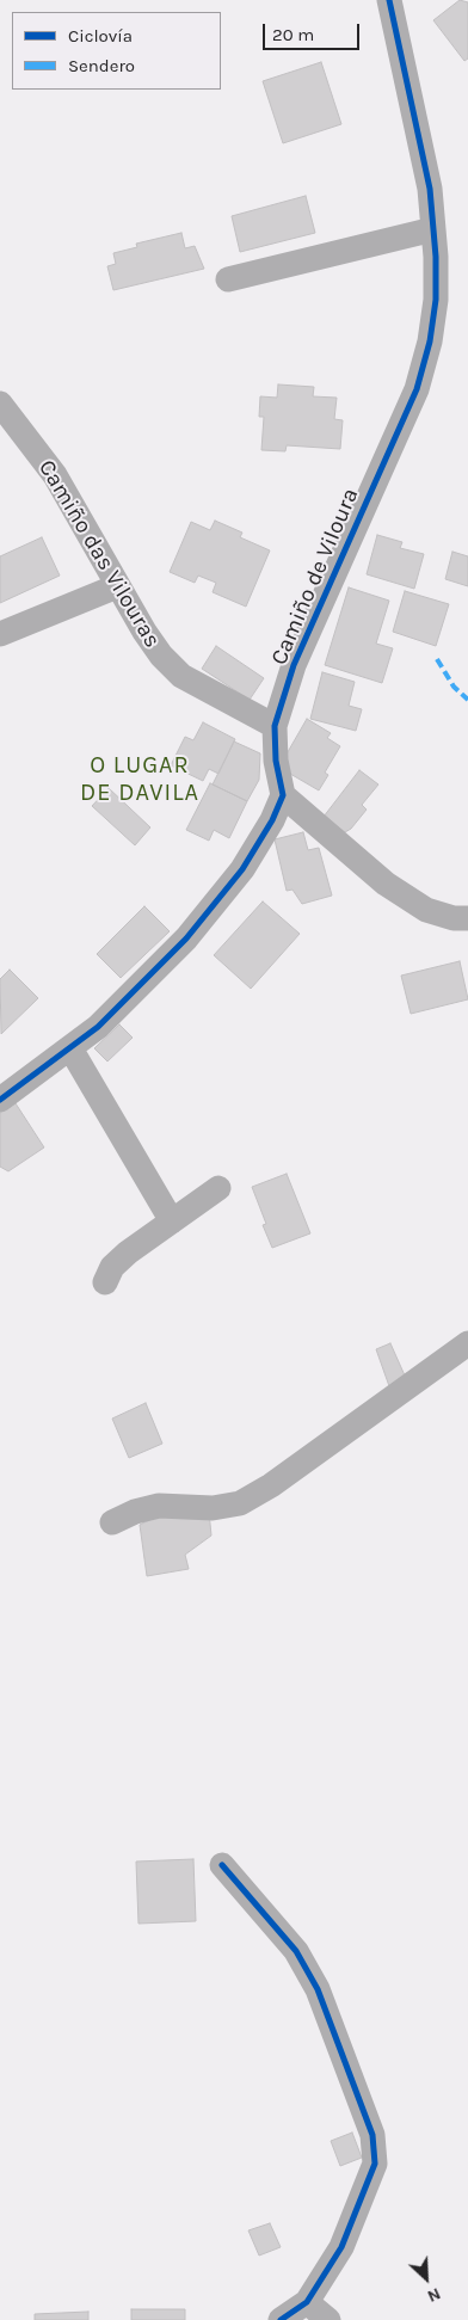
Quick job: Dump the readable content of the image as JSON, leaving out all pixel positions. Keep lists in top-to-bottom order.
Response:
{
  "streets": {
    "street": ["Camiño das Vilouras", "Camiño de Viloura"]
  },
  "crossings": [
    ["Camiño das Vilouras", "Camiño de Viloura"]
  ],
  "districts": ["O LUGAR DE DAVILA"],
  "legend": ["Ciclovía", "Sendero"],
  "scale_bar": "20 m",
  "north": "bottom right"
}
